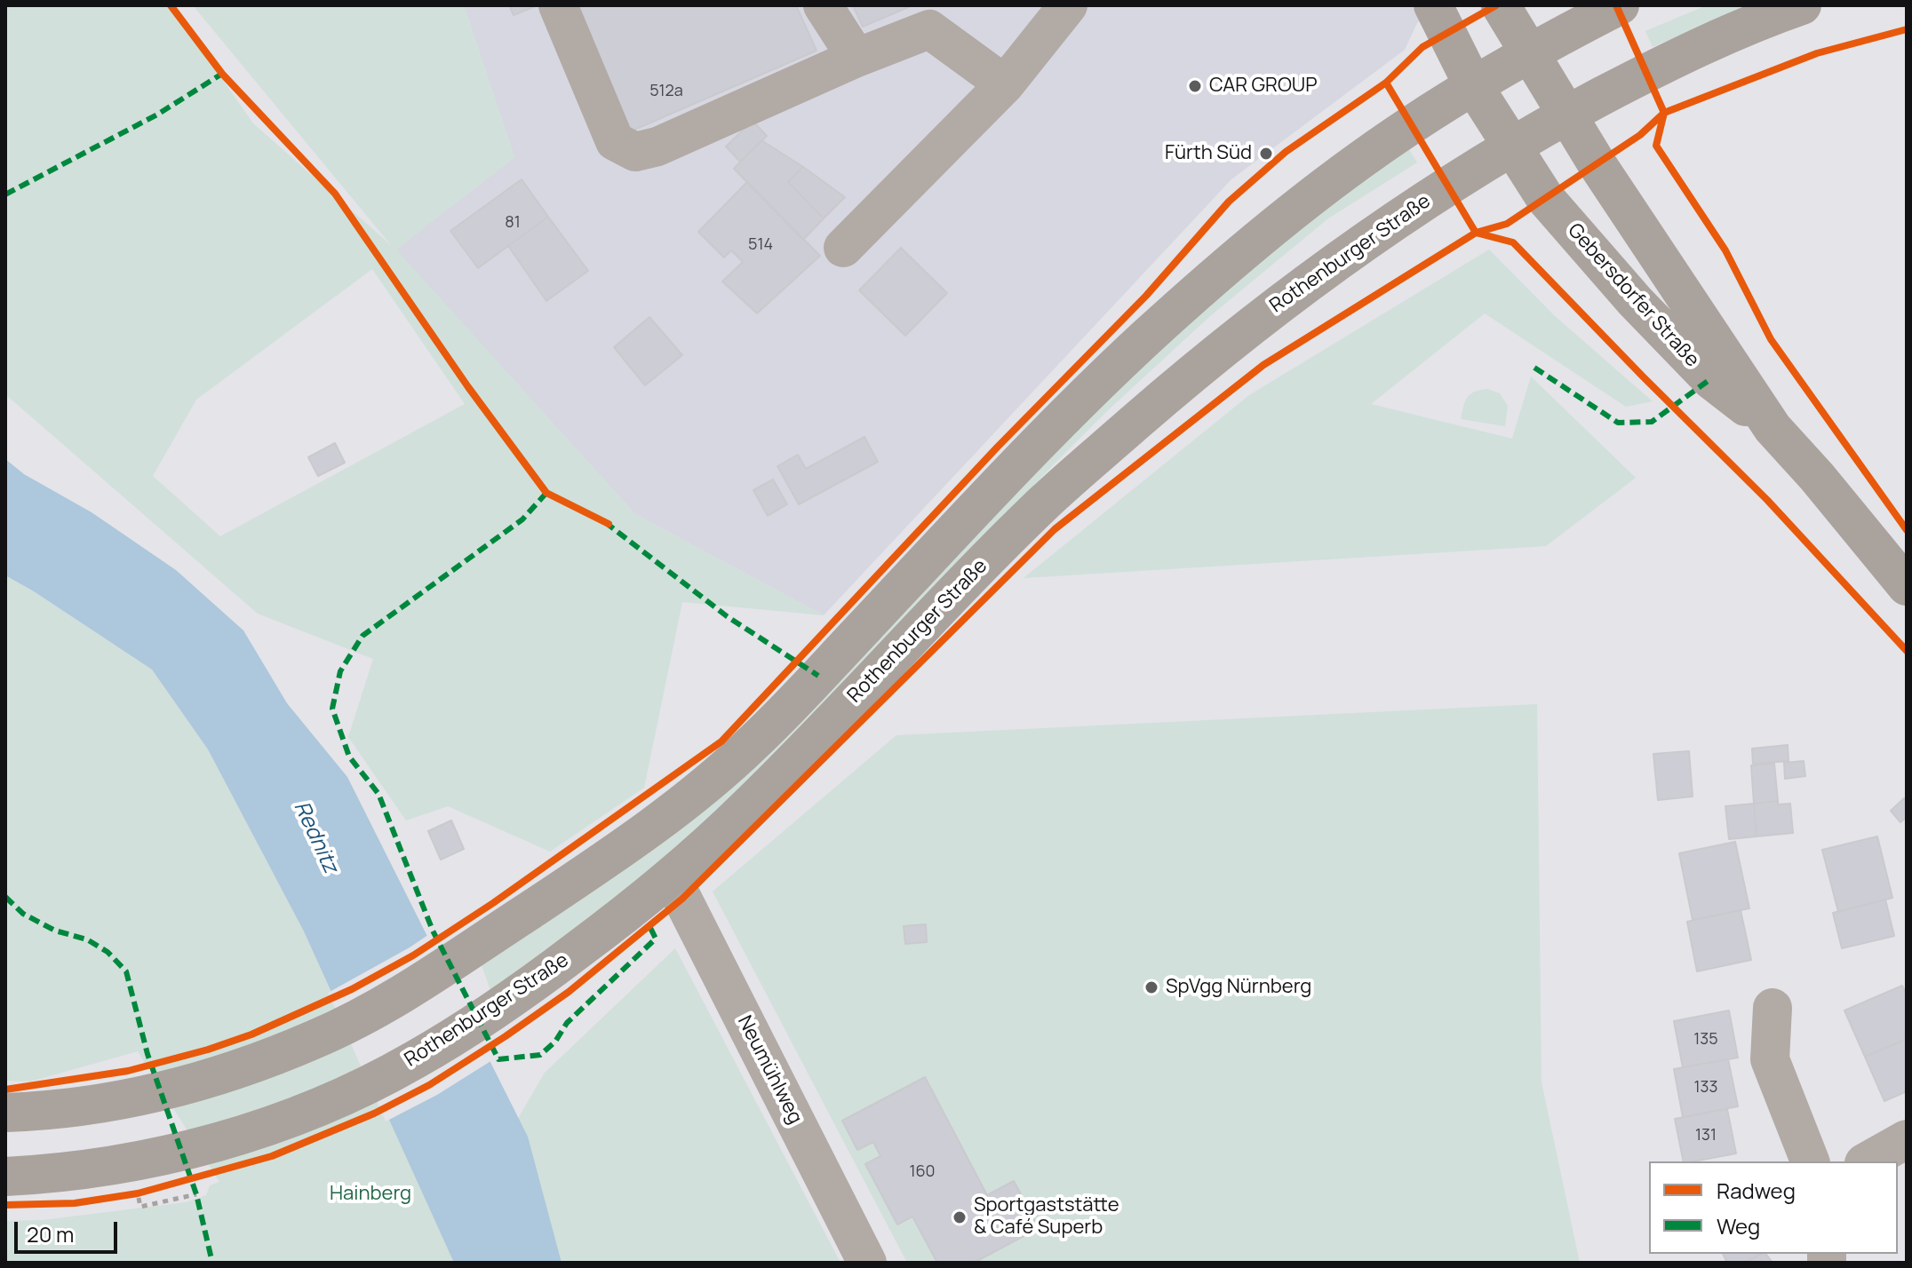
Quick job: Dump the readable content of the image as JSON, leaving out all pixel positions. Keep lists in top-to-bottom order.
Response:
{
  "streets": {
    "main road": ["Rothenburger Straße", "Gebersdorfer Straße"],
    "street": ["Neumühlweg"]
  },
  "crossings": [
    ["Rothenburger Straße", "Gebersdorfer Straße"],
    ["Rothenburger Straße", "Neumühlweg"]
  ],
  "water": ["Rednitz"],
  "parks": ["Hainberg"],
  "places": [
    "CAR GROUP",
    "Fürth Süd",
    "SpVgg Nürnberg",
    "Sportgaststätte & Café Superb"
  ],
  "house_numbers": [
    "512a",
    "81",
    "514",
    "135",
    "133",
    "131",
    "160"
  ],
  "legend": ["Radweg", "Weg"],
  "scale_bar": "20 m"
}
